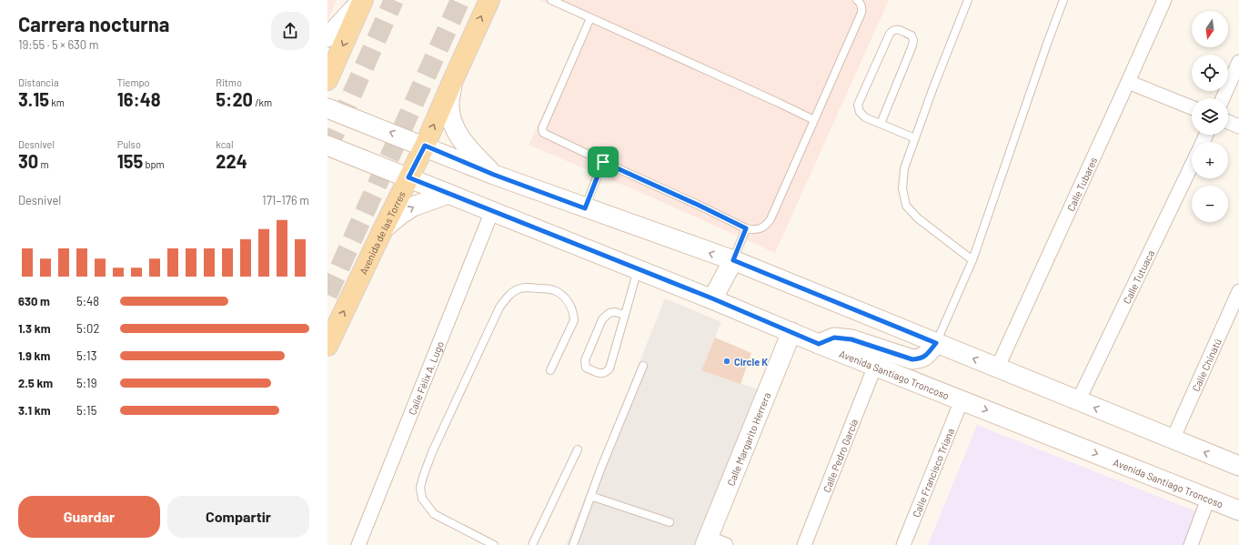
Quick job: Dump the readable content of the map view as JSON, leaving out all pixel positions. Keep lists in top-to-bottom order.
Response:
{
  "streets": {
    "main road": ["Avenida de las Torres", "Avenida Santiago Troncoso", "Calle Margarito Herrera"],
    "street": [
      "Calle Tubares",
      "Calle Tutuaca",
      "Calle Chinatú",
      "Calle Félix A. Lugo",
      "Calle Pedro García",
      "Calle Francisco Triana"
    ]
  },
  "crossings": [
    ["Avenida de las Torres", "Avenida Santiago Troncoso"],
    ["Avenida Santiago Troncoso", "Calle Félix A. Lugo"],
    ["Avenida Santiago Troncoso", "Calle Margarito Herrera"],
    ["Avenida Santiago Troncoso", "Calle Pedro García"],
    ["Avenida Santiago Troncoso", "Calle Francisco Triana"]
  ],
  "places": ["Circle K"],
  "north": "bottom",
  "page": {
    "heading": ["Carrera nocturna", "19:55 · 5 × 630 m"],
    "map_buttons": ["+", "−"],
    "stats": [
      ["Distancia", "3.15 km"],
      ["Tiempo", "16:48"],
      ["Ritmo", "5:20 /km"],
      ["Desnivel", "30 m"],
      ["Pulso", "155 bpm"],
      ["kcal", "224"]
    ],
    "chart": ["Desnivel", "171–176 m"],
    "list": [
      {
        "name": "630 m",
        "note": "5:48"
      },
      {
        "name": "1.3 km",
        "note": "5:02"
      },
      {
        "name": "1.9 km",
        "note": "5:13"
      },
      {
        "name": "2.5 km",
        "note": "5:19"
      },
      {
        "name": "3.1 km",
        "note": "5:15"
      }
    ],
    "buttons": ["Guardar", "Compartir"]
  }
}
